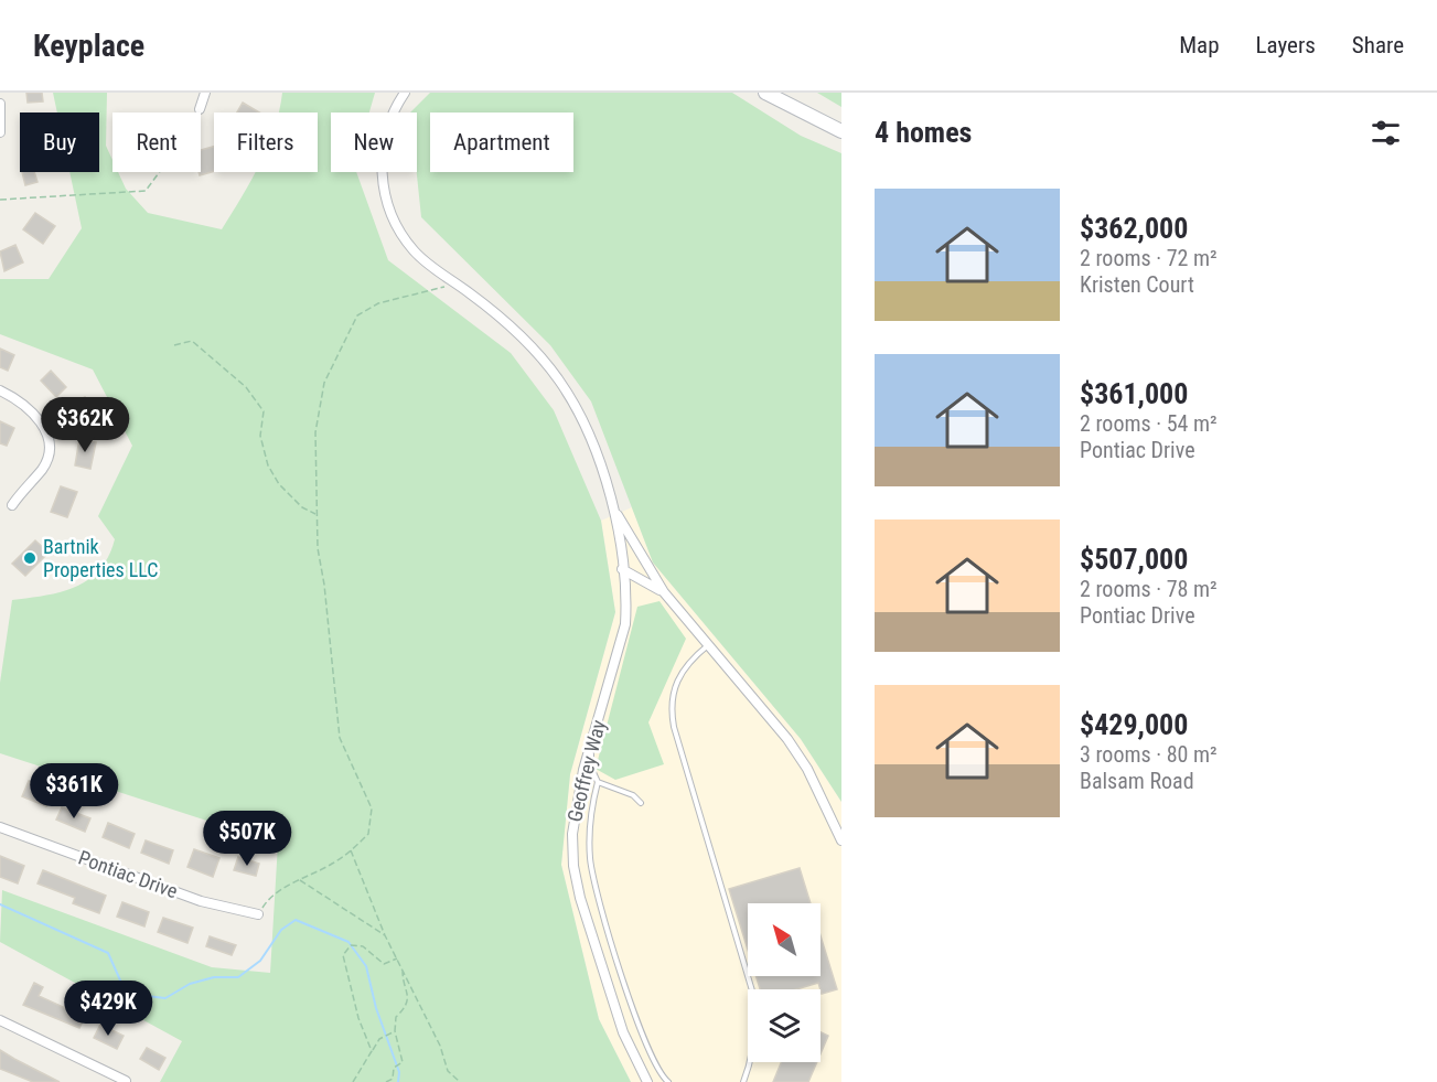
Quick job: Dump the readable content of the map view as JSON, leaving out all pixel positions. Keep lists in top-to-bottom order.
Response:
{
  "streets": {
    "street": ["Geoffrey Way", "Pontiac Drive"]
  },
  "places": ["Bartnik Properties LLC"],
  "north": "top left",
  "page": {
    "header": "Keyplace",
    "nav": ["Map", "Layers", "Share"],
    "heading": "4 homes",
    "chip": [
      "Buy",
      "Rent",
      "Filters",
      "New",
      "Apartment"
    ],
    "list": [
      {
        "name": "$362,000",
        "note": "2 rooms · 72 m² · Kristen Court"
      },
      {
        "name": "$361,000",
        "note": "2 rooms · 54 m² · Pontiac Drive"
      },
      {
        "name": "$507,000",
        "note": "2 rooms · 78 m² · Pontiac Drive"
      },
      {
        "name": "$429,000",
        "note": "3 rooms · 80 m² · Balsam Road"
      }
    ],
    "price": [
      "$362K",
      "$361K",
      "$507K",
      "$429K"
    ]
  }
}
